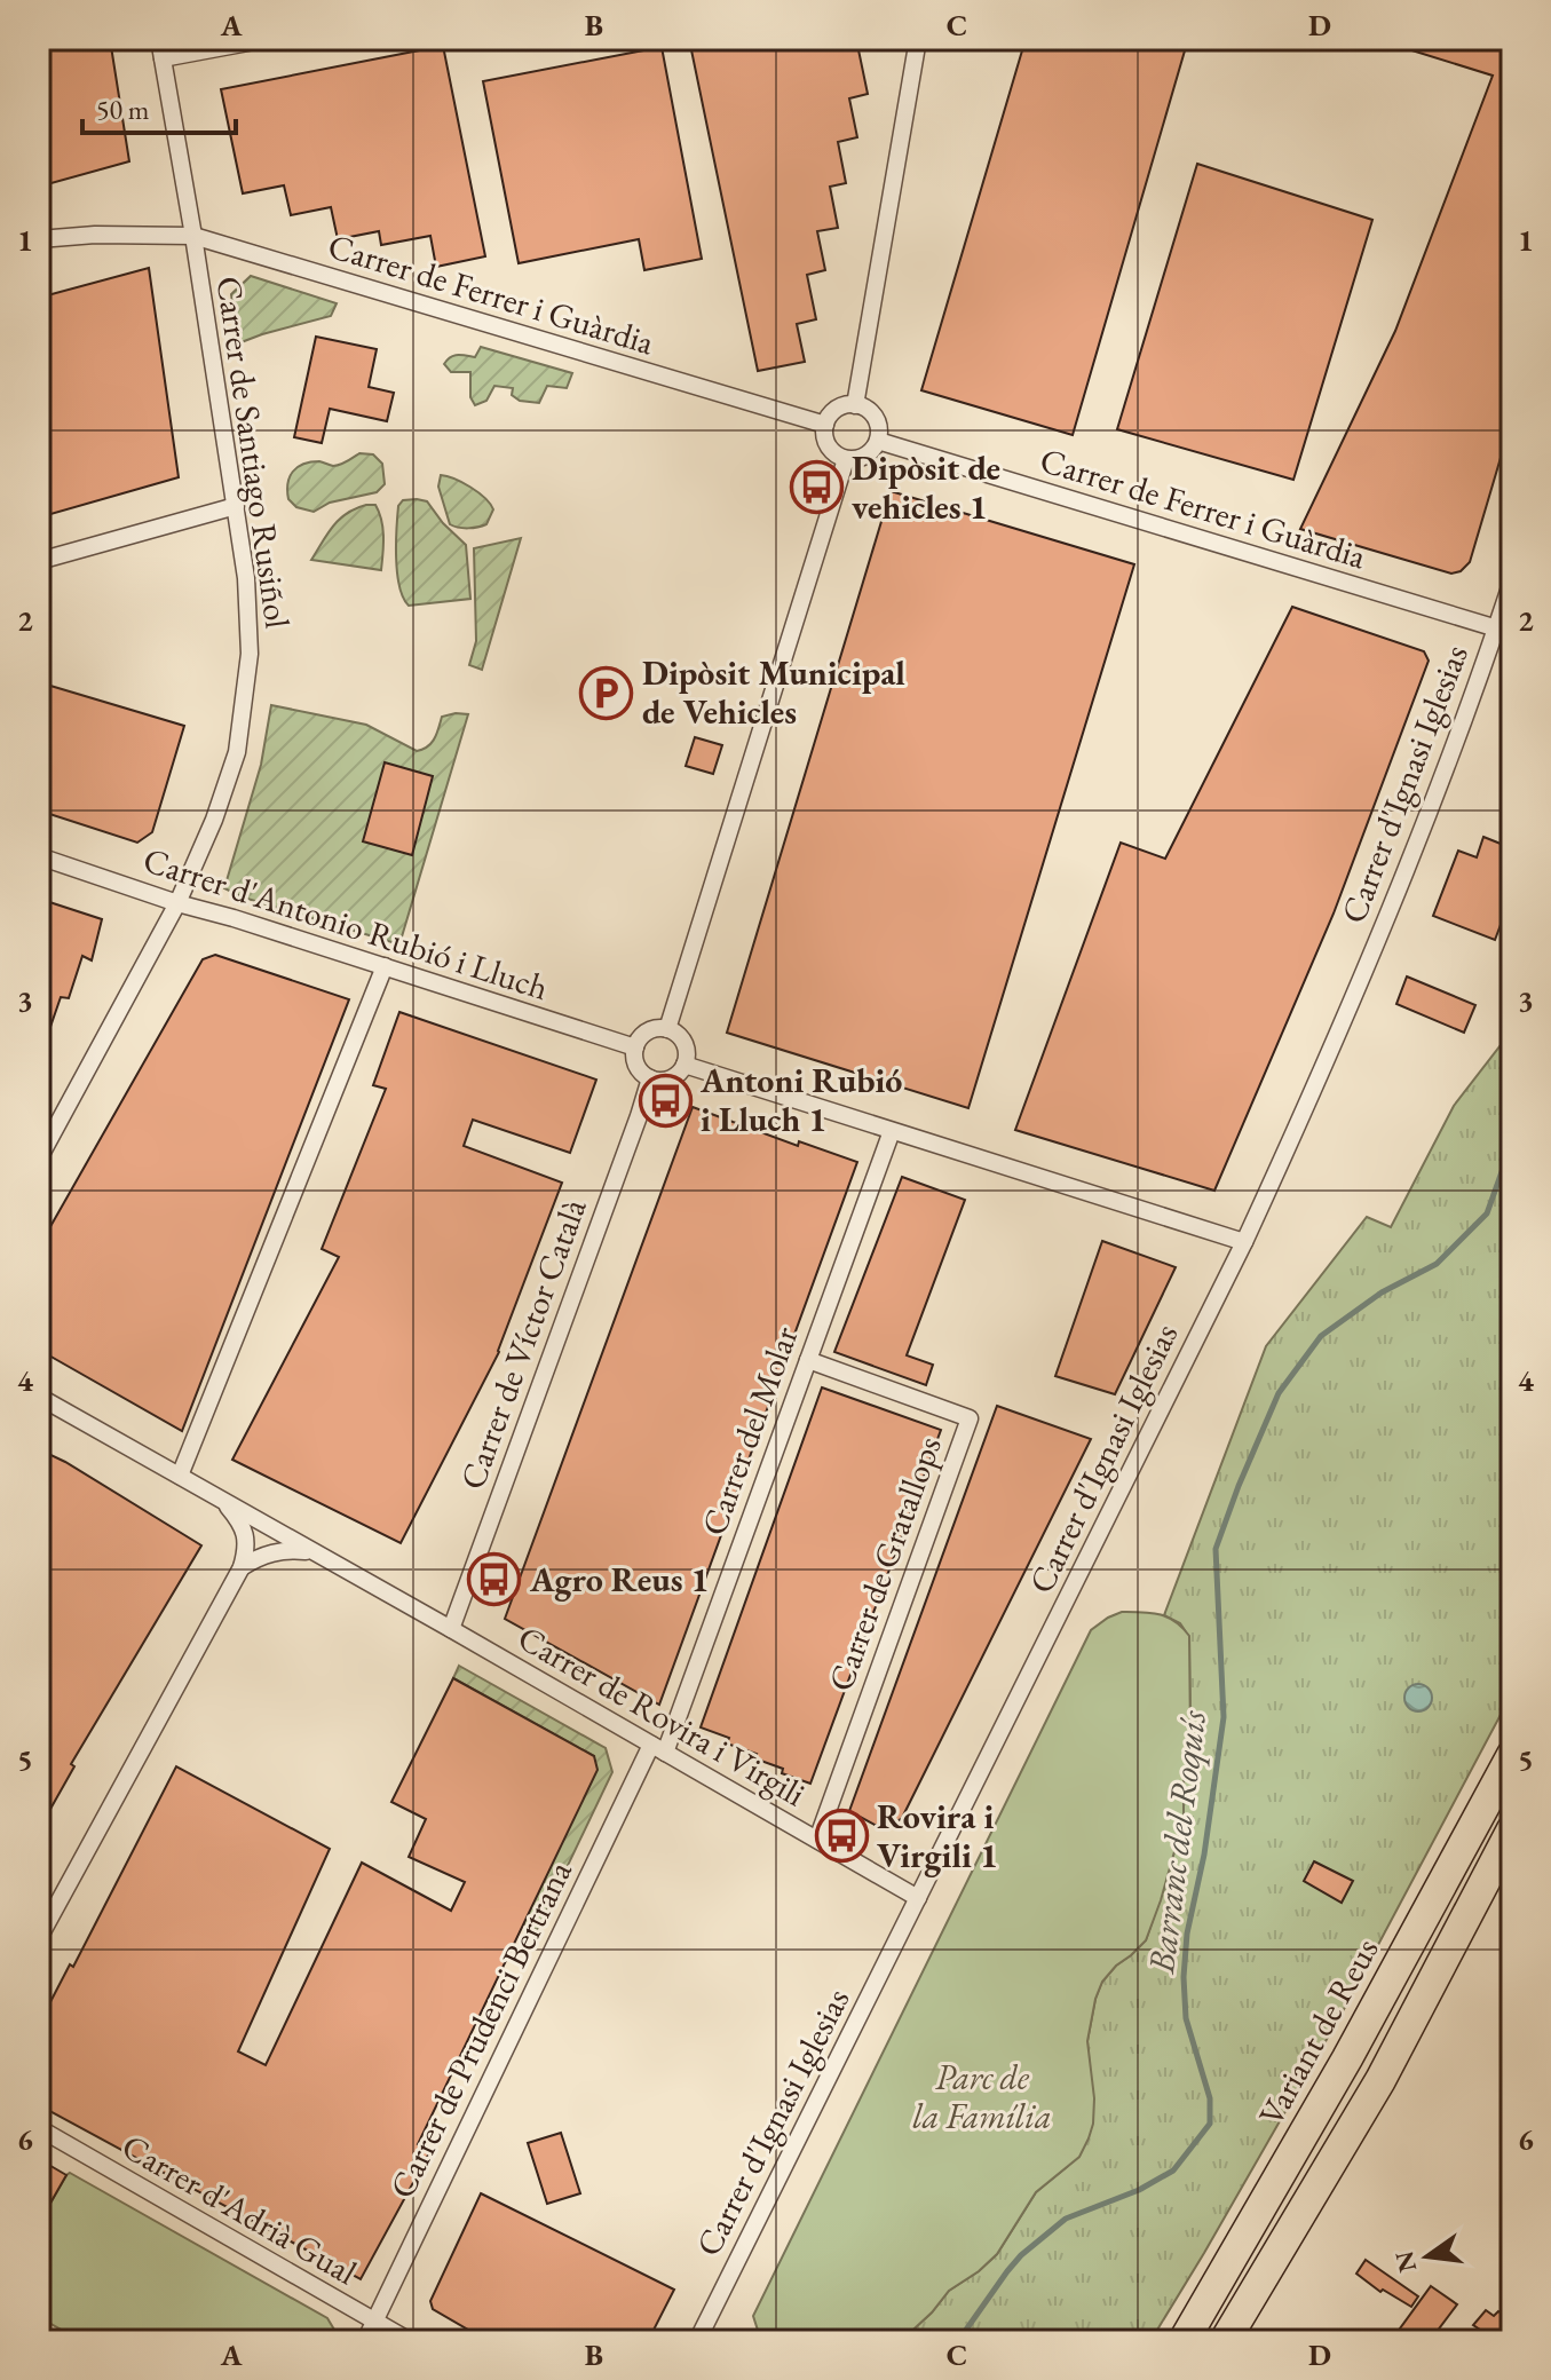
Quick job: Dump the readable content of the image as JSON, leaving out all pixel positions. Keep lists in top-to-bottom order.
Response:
{
  "streets": {
    "highway": ["Variant de Reus"],
    "street": [
      "Carrer de Ferrer i Guàrdia",
      "Carrer de Santiago Rusiñol",
      "Carrer d'Ignasi Iglesias",
      "Carrer d'Antonio Rubió i Lluch",
      "Carrer de Víctor Català",
      "Carrer del Molar",
      "Carrer de Gratallops",
      "Carrer de Rovira i Virgili",
      "Carrer de Prudenci Bertrana",
      "Carrer d'Adrià Gual"
    ]
  },
  "crossings": [
    ["Carrer de Ferrer i Guàrdia", "Carrer de Santiago Rusiñol"],
    ["Carrer de Ferrer i Guàrdia", "Carrer d'Ignasi Iglesias"],
    ["Carrer de Santiago Rusiñol", "Carrer d'Antonio Rubió i Lluch"],
    ["Carrer d'Ignasi Iglesias", "Carrer de Rovira i Virgili"],
    ["Carrer d'Antonio Rubió i Lluch", "Carrer de Víctor Català"],
    ["Carrer de Víctor Català", "Carrer de Rovira i Virgili"],
    ["Carrer del Molar", "Carrer de Gratallops"],
    ["Carrer del Molar", "Carrer de Rovira i Virgili"],
    ["Carrer del Molar", "Carrer de Prudenci Bertrana"],
    ["Carrer de Gratallops", "Carrer de Rovira i Virgili"],
    ["Carrer de Rovira i Virgili", "Carrer de Prudenci Bertrana"],
    ["Carrer de Prudenci Bertrana", "Carrer d'Adrià Gual"]
  ],
  "water": ["Barranc del Roquís"],
  "parks": ["Parc de la Família"],
  "places": {
    "bus stop": [
      "Dipòsit de vehicles 1",
      "Antoni Rubió i Lluch 1",
      "Agro Reus 1",
      "Rovira i Virgili 1"
    ],
    "parking": ["Dipòsit Municipal de Vehicles"]
  },
  "scale_bar": "50 m",
  "north": "left",
  "grid": {
    "columns": [
      "A",
      "B",
      "C",
      "D"
    ],
    "rows": [
      "1",
      "2",
      "3",
      "4",
      "5",
      "6"
    ]
  }
}
